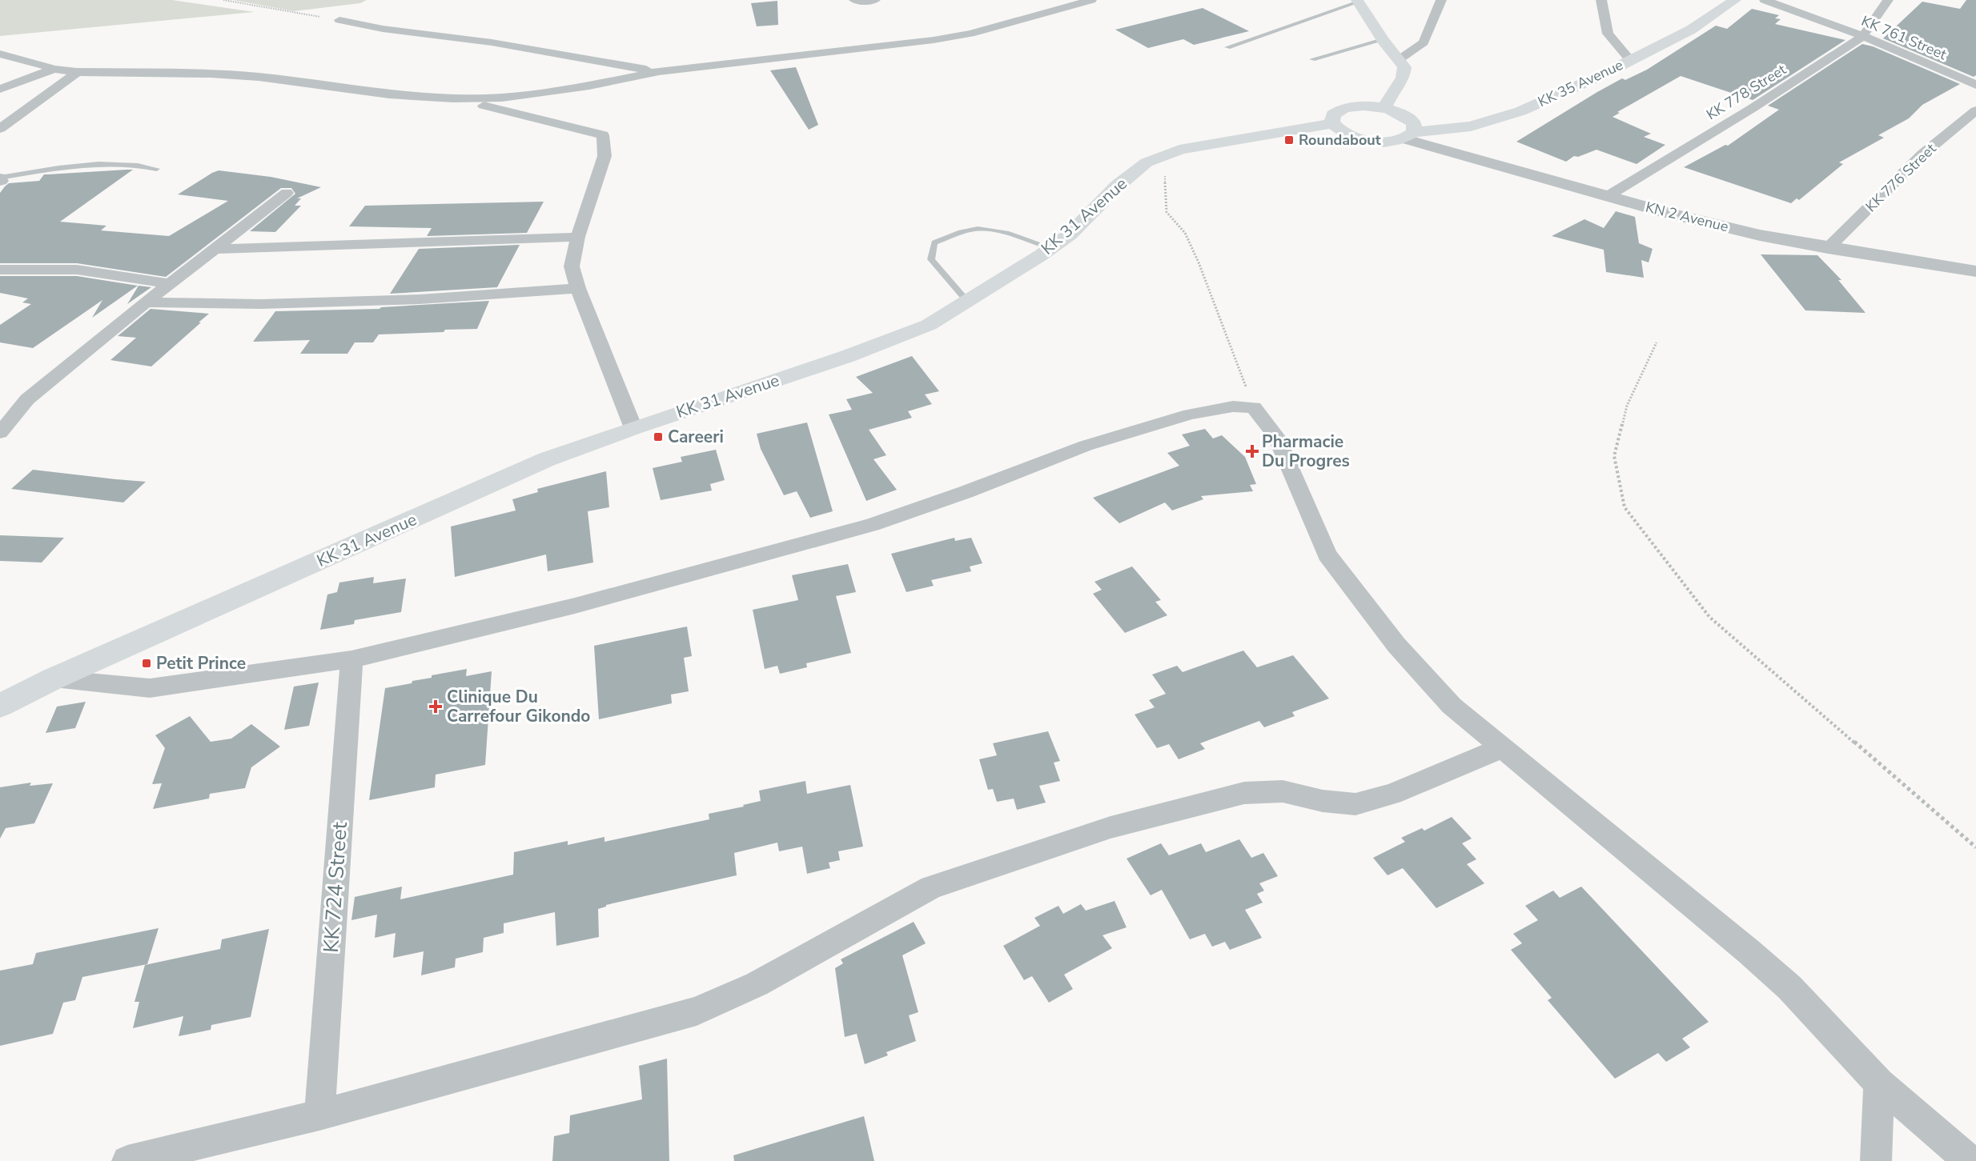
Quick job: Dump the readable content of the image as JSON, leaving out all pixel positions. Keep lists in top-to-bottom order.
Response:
{
  "streets": {
    "main road": ["KK 35 Avenue", "KK 31 Avenue"],
    "street": [
      "KK 761 Street",
      "KK 778 Street",
      "KK 776 Street",
      "KN 2 Avenue",
      "KK 724 Street"
    ]
  },
  "crossings": [
    ["KK 761 Street", "KK 778 Street"],
    ["KK 35 Avenue", "KK 31 Avenue"],
    ["KK 35 Avenue", "KN 2 Avenue"],
    ["KK 778 Street", "KN 2 Avenue"],
    ["KK 776 Street", "KN 2 Avenue"]
  ],
  "places": {
    "transit": ["Roundabout", "Careeri", "Petit Prince"],
    "health": ["Pharmacie Du Progres", "Clinique Du Carrefour Gikondo"]
  }
}
